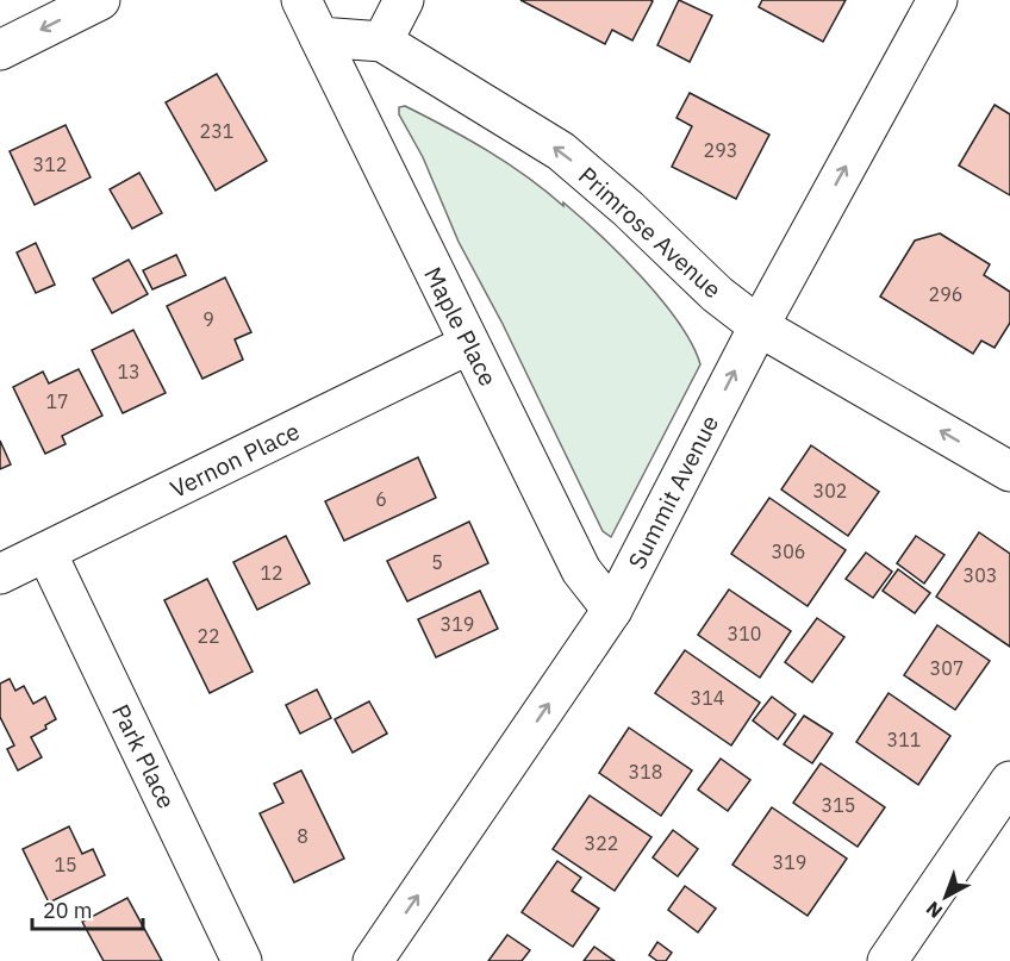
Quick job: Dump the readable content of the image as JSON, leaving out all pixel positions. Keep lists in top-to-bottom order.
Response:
{
  "streets": {
    "street": [
      "Primrose Avenue",
      "Maple Place",
      "Vernon Place",
      "Summit Avenue",
      "Park Place"
    ]
  },
  "crossings": [
    ["Primrose Avenue", "Maple Place"],
    ["Primrose Avenue", "Summit Avenue"],
    ["Maple Place", "Vernon Place"],
    ["Maple Place", "Summit Avenue"],
    ["Vernon Place", "Park Place"]
  ],
  "one_way": ["Primrose Avenue", "Summit Avenue"],
  "house_numbers": [
    "231",
    "293",
    "312",
    "296",
    "9",
    "13",
    "17",
    "302",
    "6",
    "306",
    "5",
    "12",
    "303",
    "319",
    "310",
    "22",
    "307",
    "314",
    "311",
    "318",
    "315",
    "8",
    "322",
    "319",
    "15"
  ],
  "scale_bar": "20 m",
  "north": "bottom left"
}
